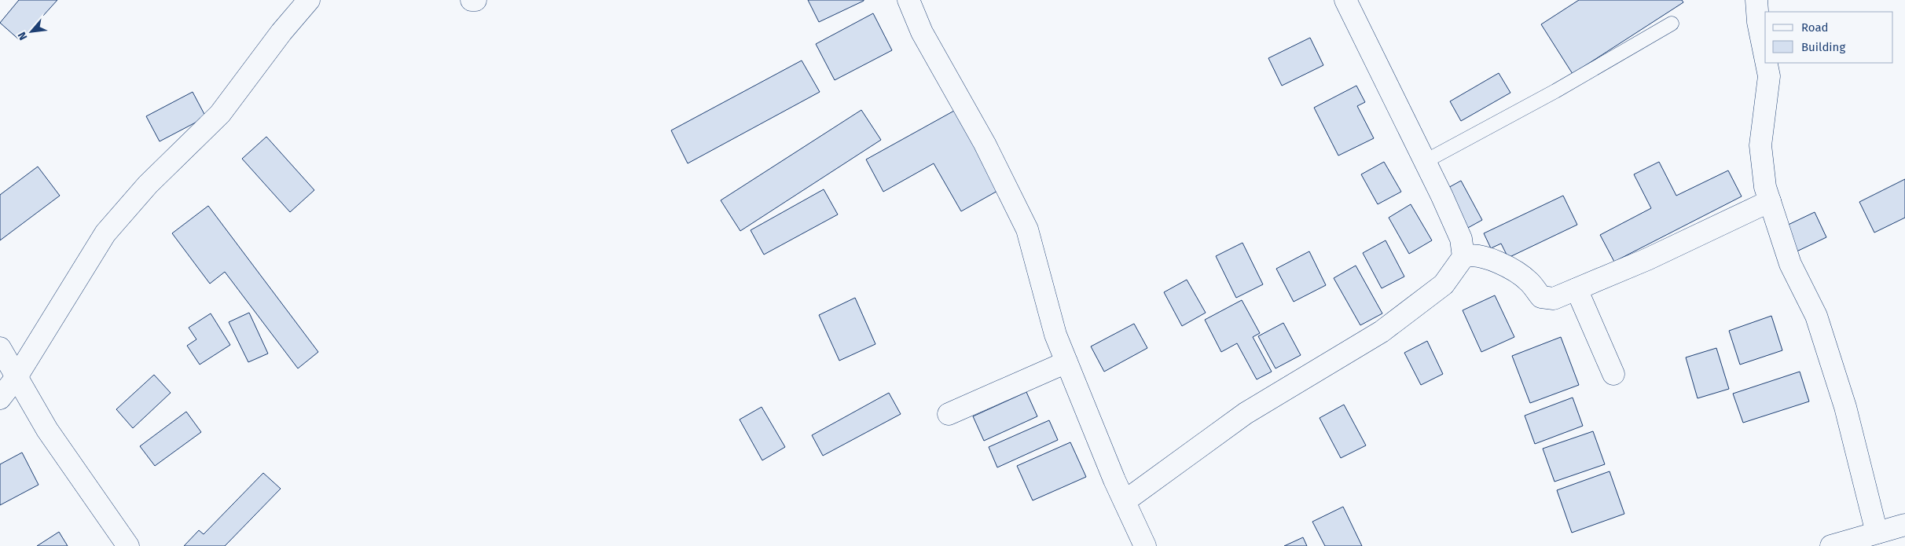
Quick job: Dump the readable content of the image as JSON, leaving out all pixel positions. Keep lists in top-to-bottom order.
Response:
{
  "legend": ["Road", "Building"],
  "north": "bottom left"
}
